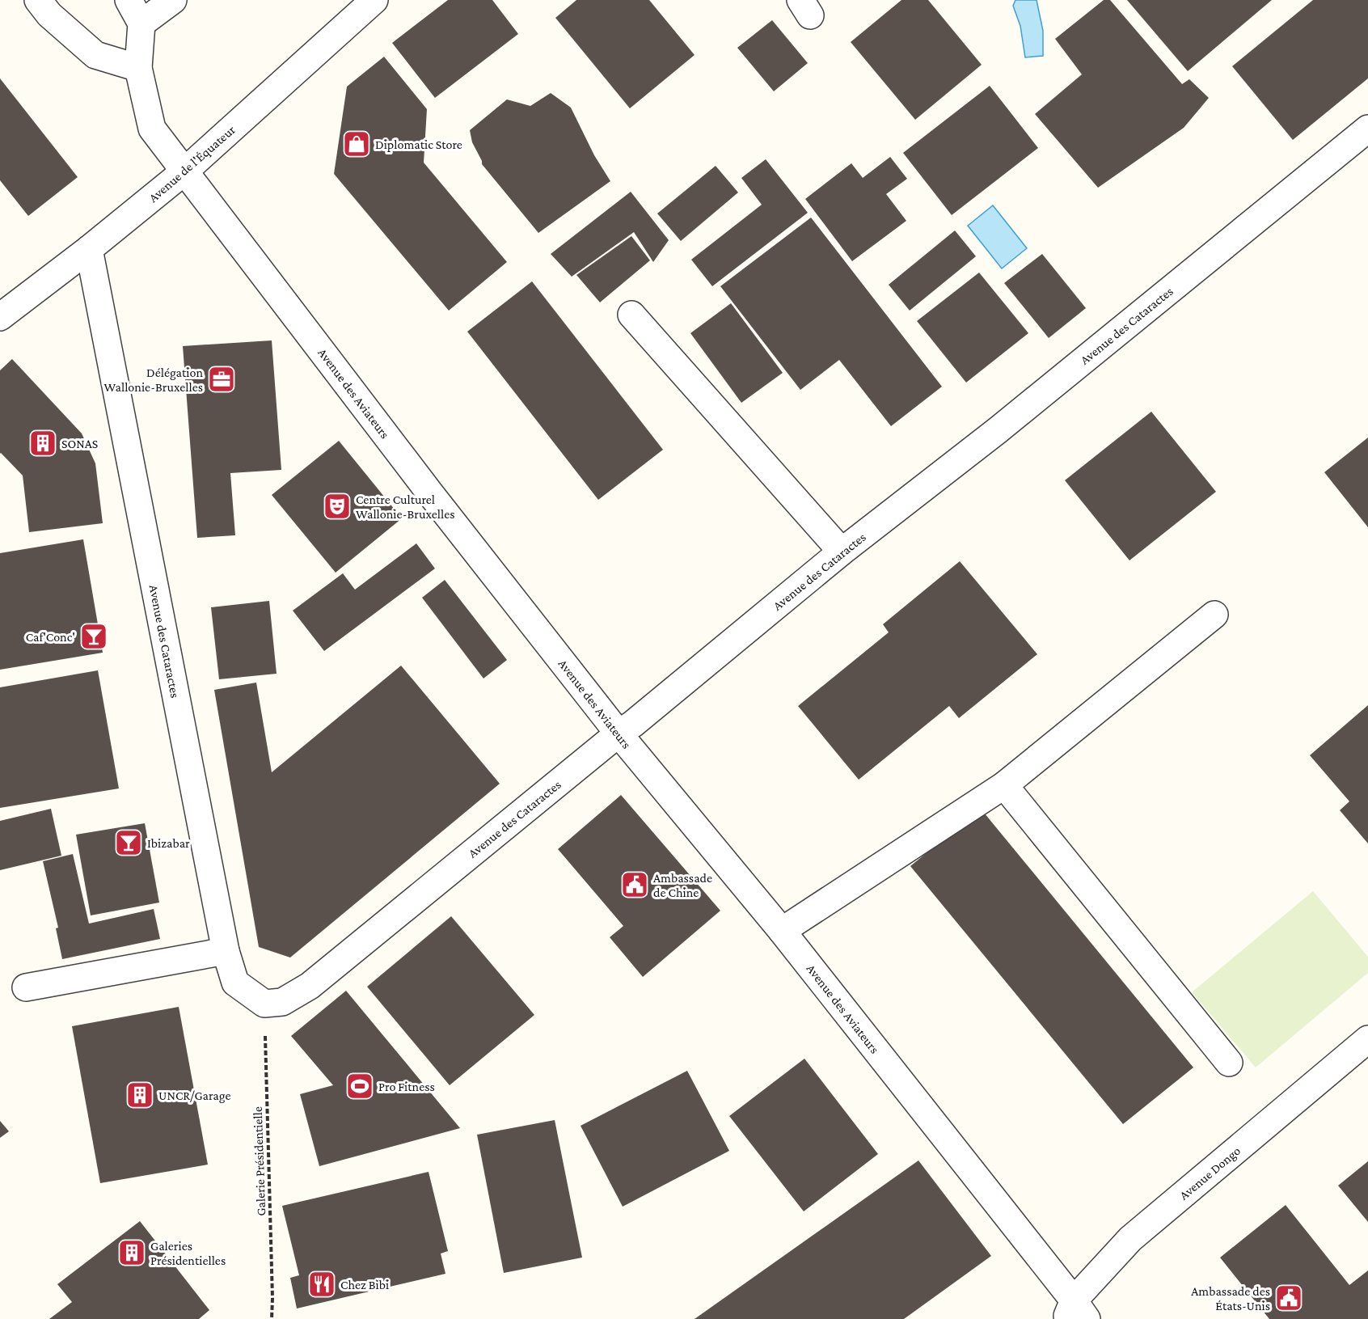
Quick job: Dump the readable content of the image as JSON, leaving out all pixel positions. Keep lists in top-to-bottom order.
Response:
{
  "streets": {
    "street": [
      "Avenue de l'Équateur",
      "Avenue des Cataractes",
      "Avenue des Aviateurs",
      "Avenue Dongo"
    ],
    "path": ["Galerie Présidentielle"]
  },
  "crossings": [
    ["Avenue de l'Équateur", "Avenue des Cataractes"],
    ["Avenue de l'Équateur", "Avenue des Aviateurs"],
    ["Avenue des Cataractes", "Avenue des Aviateurs"],
    ["Avenue des Cataractes", "Galerie Présidentielle"],
    ["Avenue des Aviateurs", "Avenue Dongo"]
  ],
  "places": {
    "shop": ["Diplomatic Store"],
    "office": ["Délégation Wallonie-Bruxelles"],
    "building": ["SONAS", "UNCR/Garage", "Galeries Présidentielles"],
    "theatre": ["Centre Culturel Wallonie-Bruxelles"],
    "bar": ["Caf'Conc'", "Ibizabar"],
    "public building": ["Ambassade de Chine", "Ambassade des États-Unis"],
    "sports": ["Pro Fitness"],
    "restaurant": ["Chez Bibi"]
  }
}
